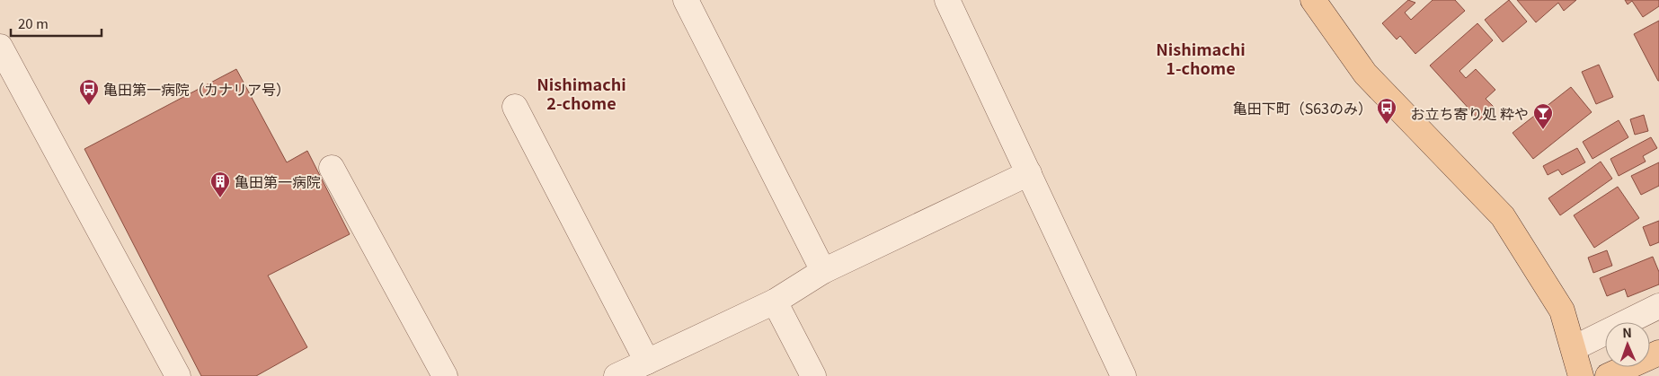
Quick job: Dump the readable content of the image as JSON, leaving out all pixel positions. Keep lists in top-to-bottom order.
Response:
{
  "districts": ["Nishimachi 1-chome", "Nishimachi 2-chome"],
  "places": {
    "bus stop": ["亀田第一病院（カナリア号）", "亀田下町（S63のみ）"],
    "bar": ["お立ち寄り処 粋や"],
    "building": ["亀田第一病院"]
  },
  "scale_bar": "20 m",
  "north": "top"
}
